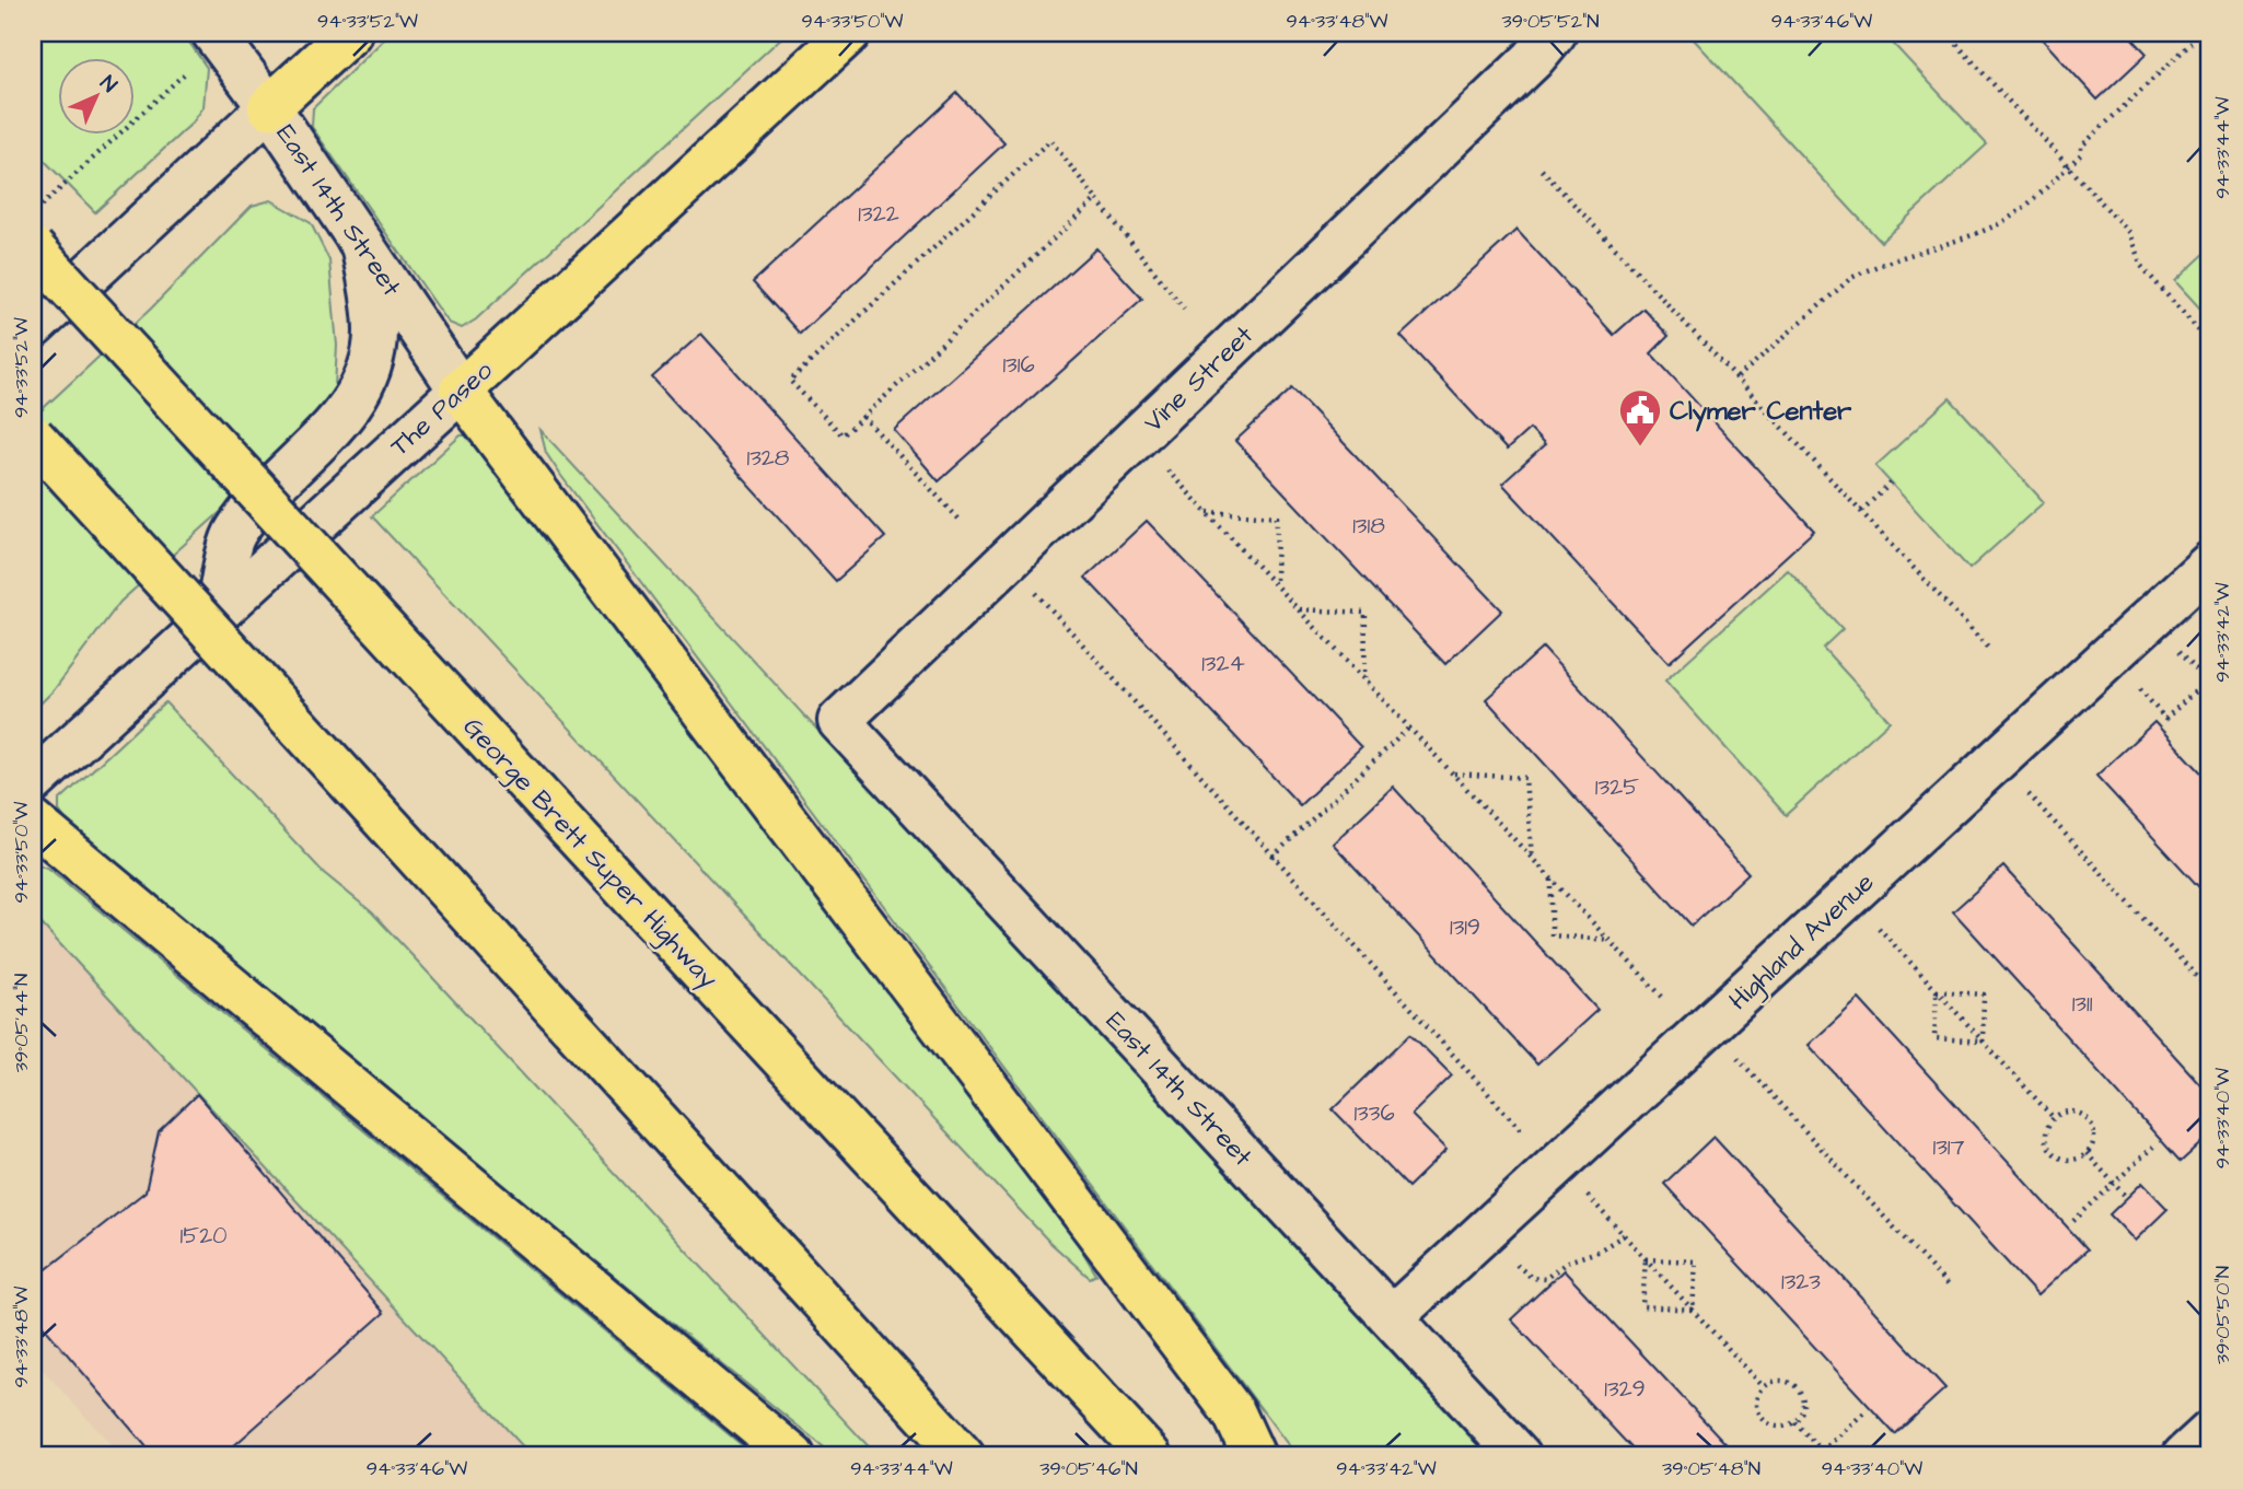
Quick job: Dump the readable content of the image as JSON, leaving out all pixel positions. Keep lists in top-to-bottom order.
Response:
{
  "streets": {
    "main road": ["The Paseo", "George Brett Super Highway"],
    "street": ["East 14th Street", "Vine Street", "Highland Avenue"]
  },
  "crossings": [
    ["East 14th Street", "Vine Street"],
    ["East 14th Street", "The Paseo"],
    ["East 14th Street", "Highland Avenue"]
  ],
  "places": {
    "public building": ["Clymer Center"]
  },
  "house_numbers": [
    "1322",
    "1316",
    "1328",
    "1318",
    "1324",
    "1325",
    "1319",
    "1311",
    "1336",
    "1317",
    "1520",
    "1323",
    "1329"
  ],
  "north": "top right",
  "coordinates": [
    "94°33'52\"W",
    "94°33'50\"W",
    "94°33'48\"W",
    "39°05'52\"N",
    "94°33'46\"W",
    "94°33'44\"W",
    "94°33'42\"W",
    "39°05'44\"N",
    "94°33'40\"W",
    "39°05'50\"N",
    "39°05'46\"N",
    "39°05'48\"N"
  ]
}
